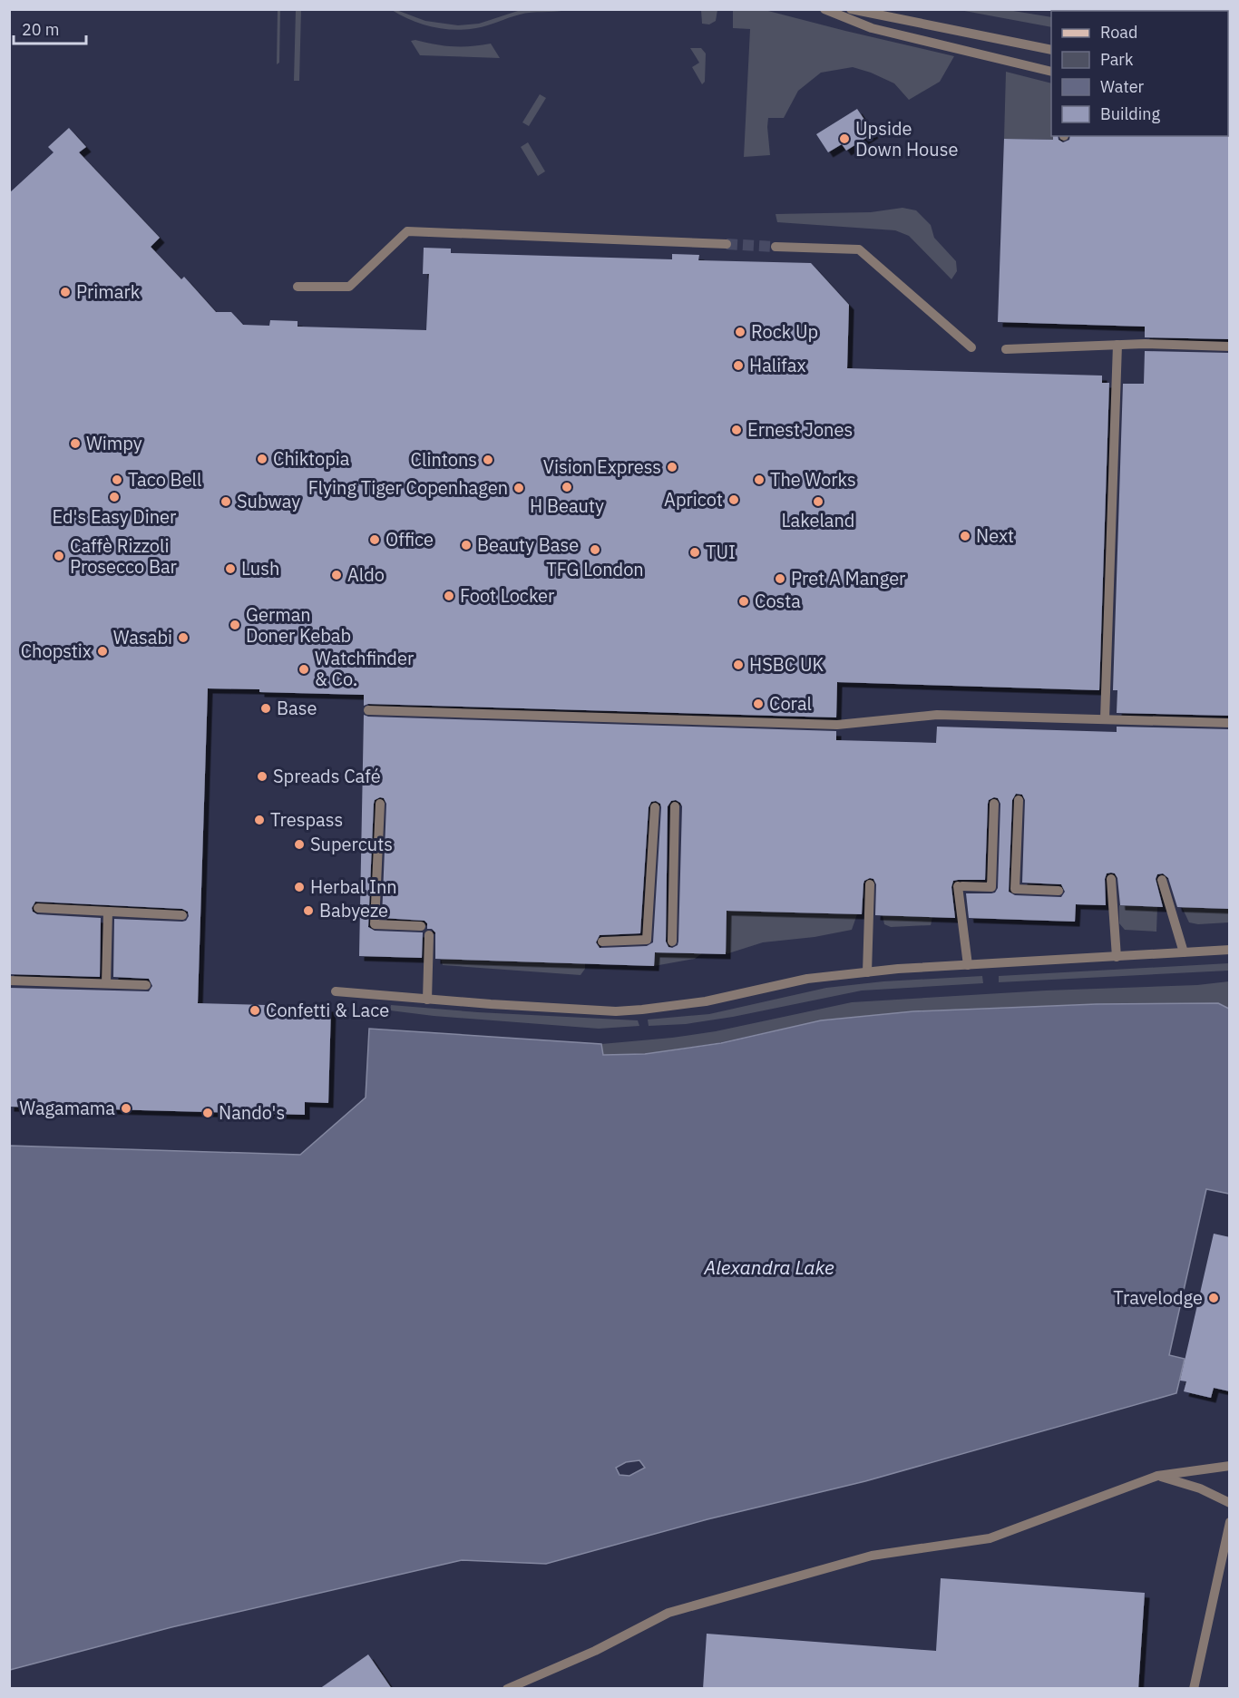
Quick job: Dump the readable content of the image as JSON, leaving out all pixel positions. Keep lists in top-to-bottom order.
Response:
{
  "water": ["Alexandra Lake"],
  "places": [
    "Upside Down House",
    "Primark",
    "Rock Up",
    "Halifax",
    "Ernest Jones",
    "Wimpy",
    "Chiktopia",
    "Clintons",
    "Vision Express",
    "Taco Bell",
    "The Works",
    "H Beauty",
    "Flying Tiger Copenhagen",
    "Ed's Easy Diner",
    "Apricot",
    "Subway",
    "Lakeland",
    "Next",
    "Office",
    "Beauty Base",
    "TFG London",
    "TUI",
    "Caffè Rizzoli Prosecco Bar",
    "Lush",
    "Aldo",
    "Pret A Manger",
    "Foot Locker",
    "Costa",
    "German Doner Kebab",
    "Wasabi",
    "Chopstix",
    "HSBC UK",
    "Watchfinder & Co.",
    "Coral",
    "Base",
    "Spreads Café",
    "Trespass",
    "Supercuts",
    "Herbal Inn",
    "Babyeze",
    "Confetti & Lace",
    "Wagamama",
    "Nando's",
    "Travelodge"
  ],
  "legend": [
    "Road",
    "Park",
    "Water",
    "Building"
  ],
  "scale_bar": "20 m"
}
